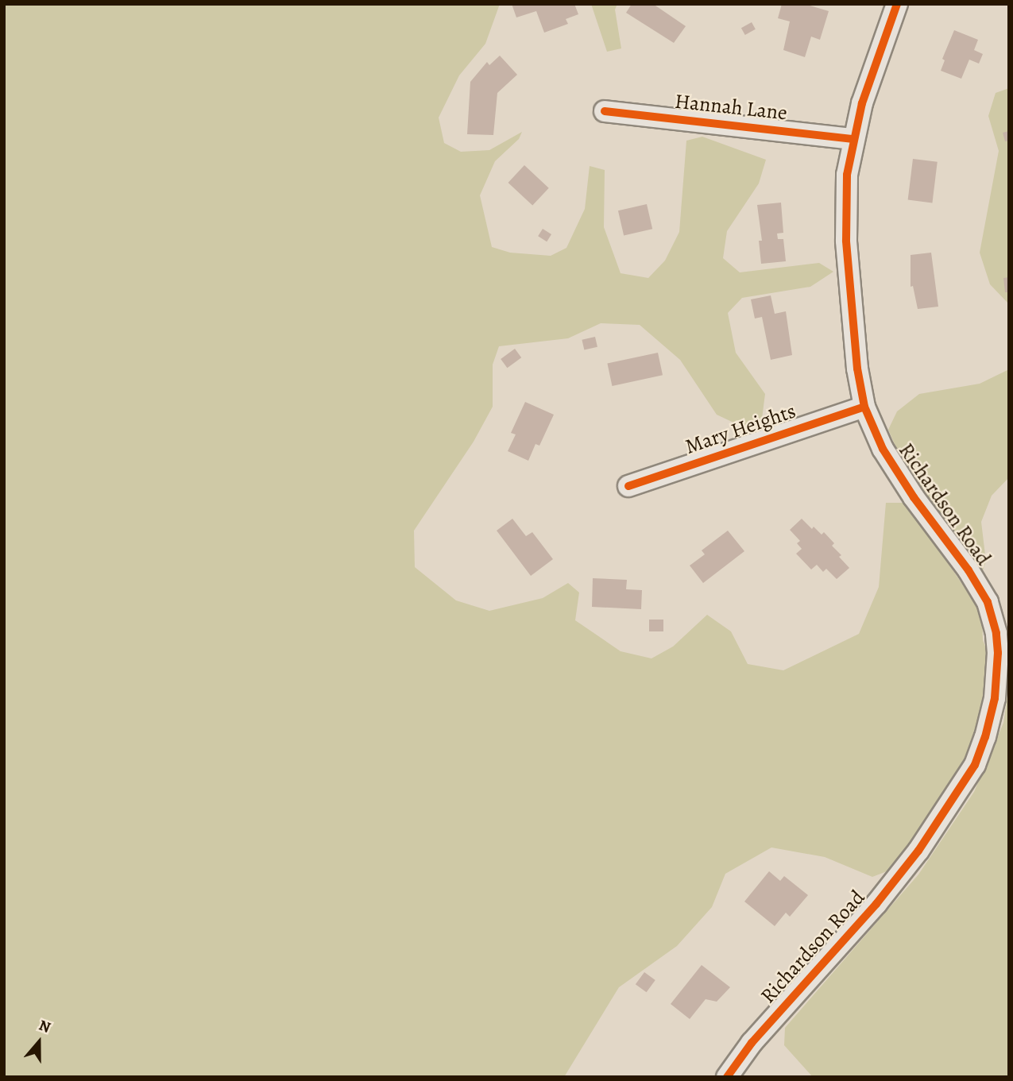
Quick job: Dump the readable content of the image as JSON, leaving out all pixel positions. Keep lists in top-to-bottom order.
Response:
{
  "streets": {
    "street": ["Hannah Lane", "Mary Heights", "Richardson Road"]
  },
  "crossings": [
    ["Hannah Lane", "Richardson Road"],
    ["Mary Heights", "Richardson Road"]
  ],
  "north": "top"
}
